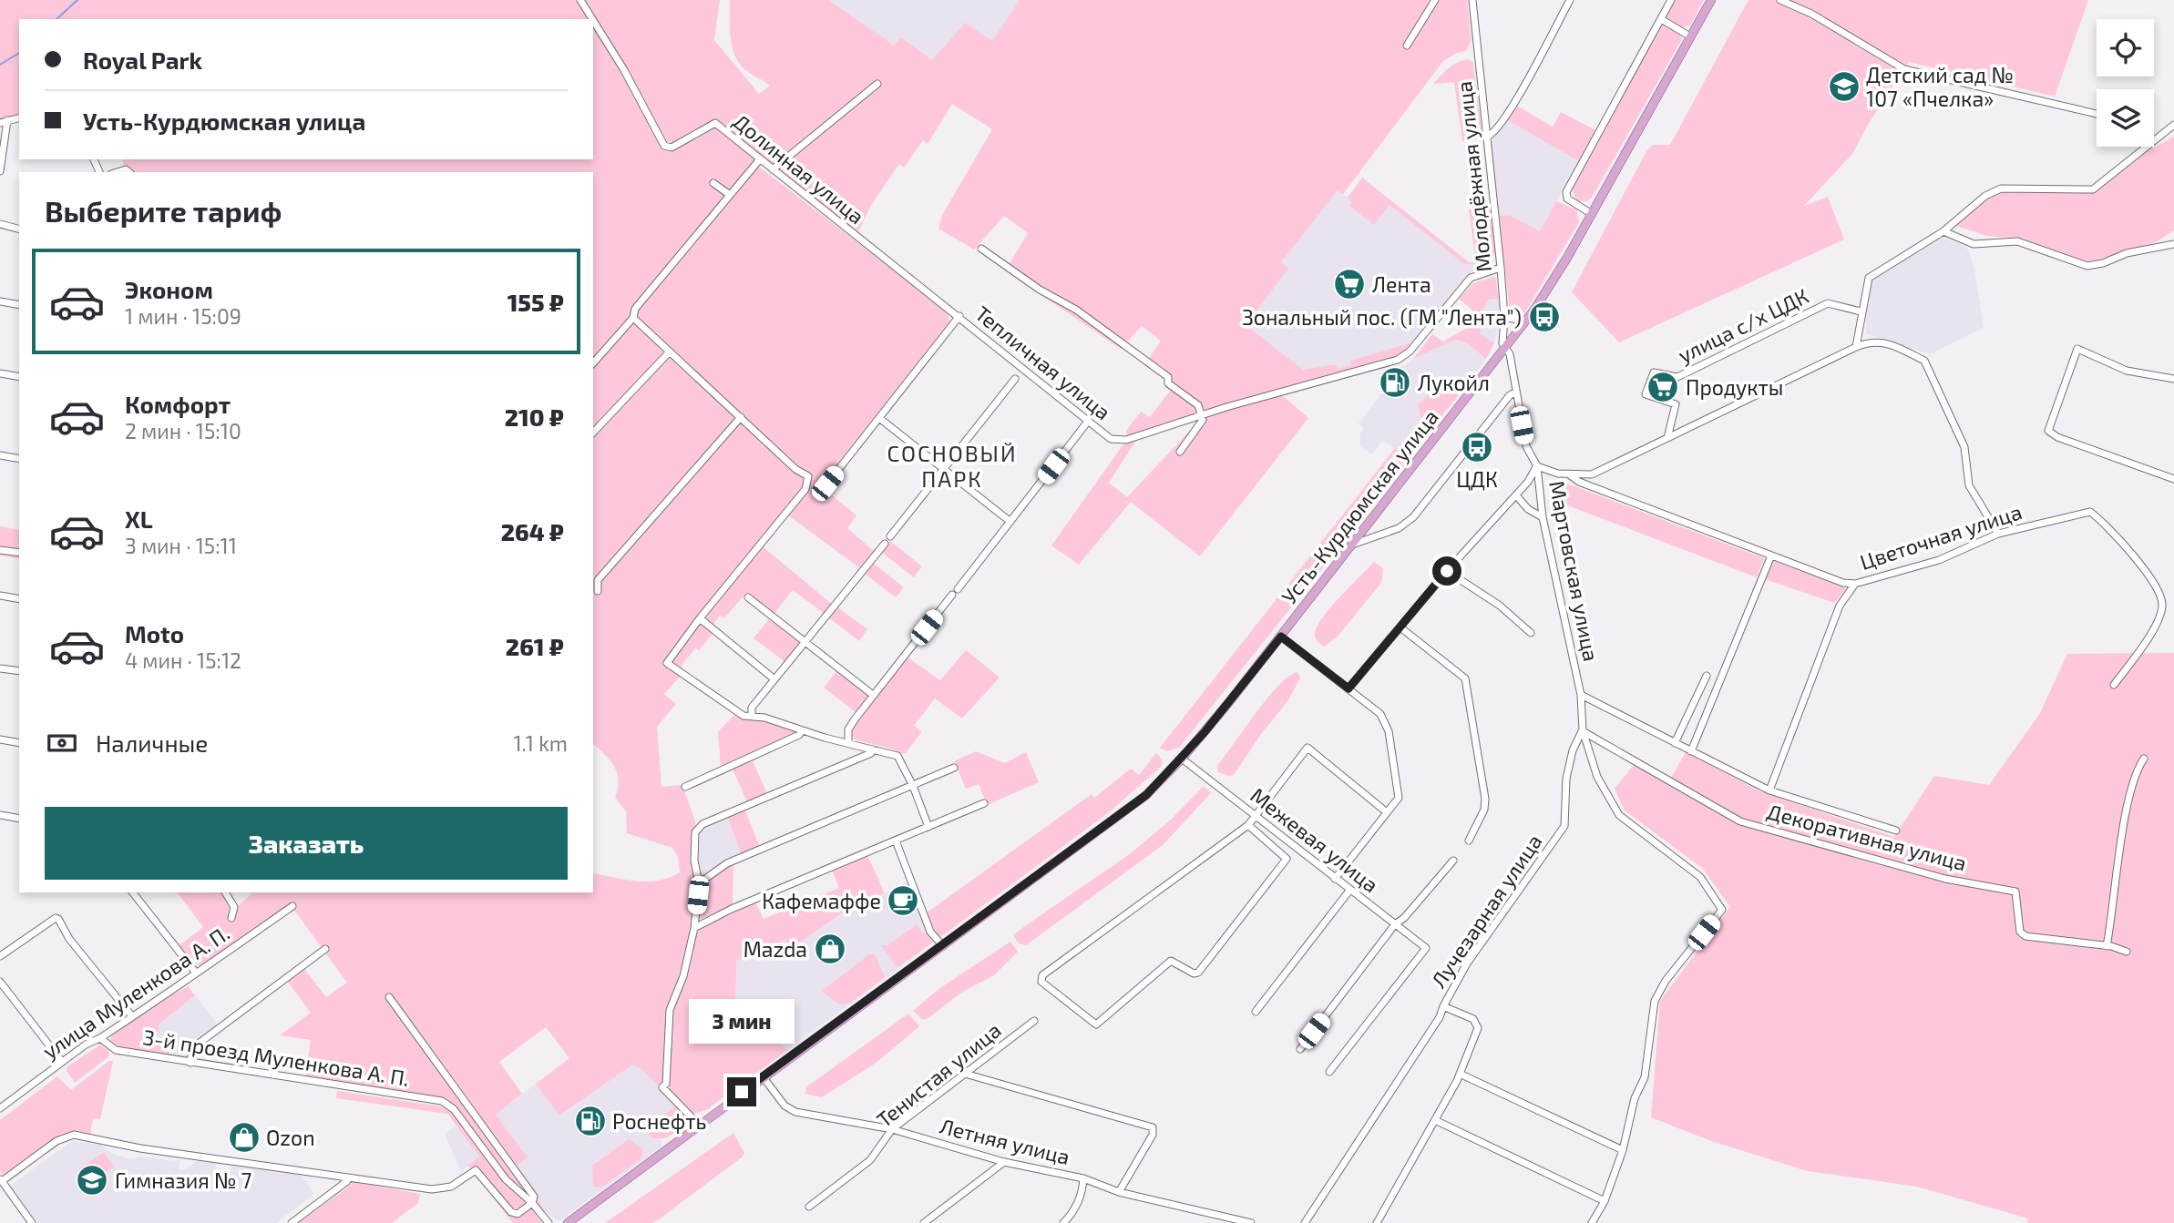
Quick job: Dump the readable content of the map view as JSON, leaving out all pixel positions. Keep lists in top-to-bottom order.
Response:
{
  "streets": {
    "main road": ["Усть-Курдюмская улица"],
    "street": [
      "Долинная улица",
      "Молодёжная улица",
      "улица с/х ЦДК",
      "Тепличная улица",
      "Цветочная улица",
      "Мартовская улица",
      "Декоративная улица",
      "Межевая улица",
      "Лучезарная улица",
      "улица Муленкова А. П.",
      "3-й проезд Муленкова А. П.",
      "Тенистая улица",
      "Летняя улица"
    ]
  },
  "crossings": [
    ["Долинная улица", "Тепличная улица"],
    ["Молодёжная улица", "Усть-Курдюмская улица"],
    ["Молодёжная улица", "Мартовская улица"],
    ["Усть-Курдюмская улица", "Мартовская улица"],
    ["Усть-Курдюмская улица", "Межевая улица"],
    ["Усть-Курдюмская улица", "Летняя улица"],
    ["Мартовская улица", "Декоративная улица"],
    ["Мартовская улица", "Лучезарная улица"],
    ["Декоративная улица", "Лучезарная улица"],
    ["улица Муленкова А. П.", "3-й проезд Муленкова А. П."],
    ["Тенистая улица", "Летняя улица"]
  ],
  "districts": ["СОСНОВЫЙ ПАРК"],
  "places": {
    "school or university": ["Детский сад № 107 «Пчелка»", "Гимназия № 7"],
    "supermarket": ["Лента", "Продукты"],
    "bus stop": ["Зональный пос. (ГМ \"Лента\")", "ЦДК"],
    "fuel station": ["Лукойл", "Роснефть"],
    "cafe": ["Кафемаффе"],
    "shop": ["Mazda", "Ozon"]
  },
  "page": {
    "banner": ["Royal Park", "Усть-Курдюмская улица"],
    "heading": "Выберите тариф",
    "list": [
      {
        "name": "Эконом",
        "note": "1 мин · 15:09",
        "value": "155 ₽"
      },
      {
        "name": "Комфорт",
        "note": "2 мин · 15:10",
        "value": "210 ₽"
      },
      {
        "name": "XL",
        "note": "3 мин · 15:11",
        "value": "264 ₽"
      },
      {
        "name": "Moto",
        "note": "4 мин · 15:12",
        "value": "261 ₽"
      }
    ],
    "pay": ["Наличные", "1.1 km"],
    "buttons": "Заказать",
    "bubble": "3 мин"
  }
}
